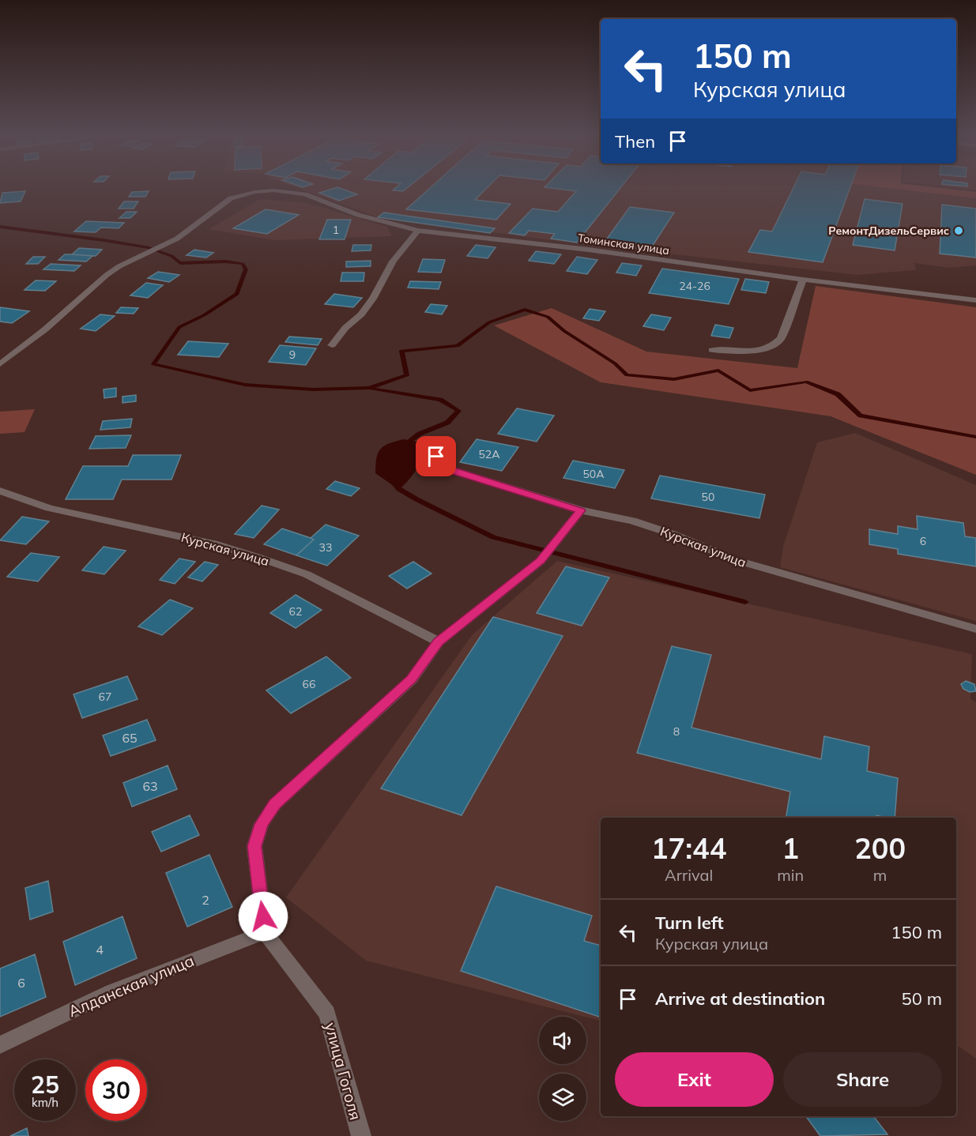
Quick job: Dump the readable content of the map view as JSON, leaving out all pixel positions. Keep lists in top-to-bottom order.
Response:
{
  "streets": {
    "street": [
      "Томинская улица",
      "Курская улица",
      "Алданская улица",
      "улица Гоголя"
    ]
  },
  "crossings": [
    ["Алданская улица", "улица Гоголя"]
  ],
  "places": ["РемонтДизельСервис"],
  "house_numbers": [
    "1",
    "24-26",
    "9",
    "52А",
    "50А",
    "50",
    "6",
    "33",
    "62",
    "66",
    "67",
    "8",
    "65",
    "63",
    "2",
    "4",
    "6"
  ],
  "page": {
    "turn": ["150 m", "Курская улица"],
    "then": "Then",
    "eta": [
      "17:44",
      "Arrival",
      "1",
      "min",
      "200",
      "m"
    ],
    "list": [
      {
        "name": "Turn left",
        "note": "Курская улица",
        "value": "150 m"
      },
      {
        "name": "Arrive at destination",
        "value": "50 m"
      }
    ],
    "buttons": ["Exit", "Share"],
    "speed": "25 km/h",
    "limit": "30"
  }
}
